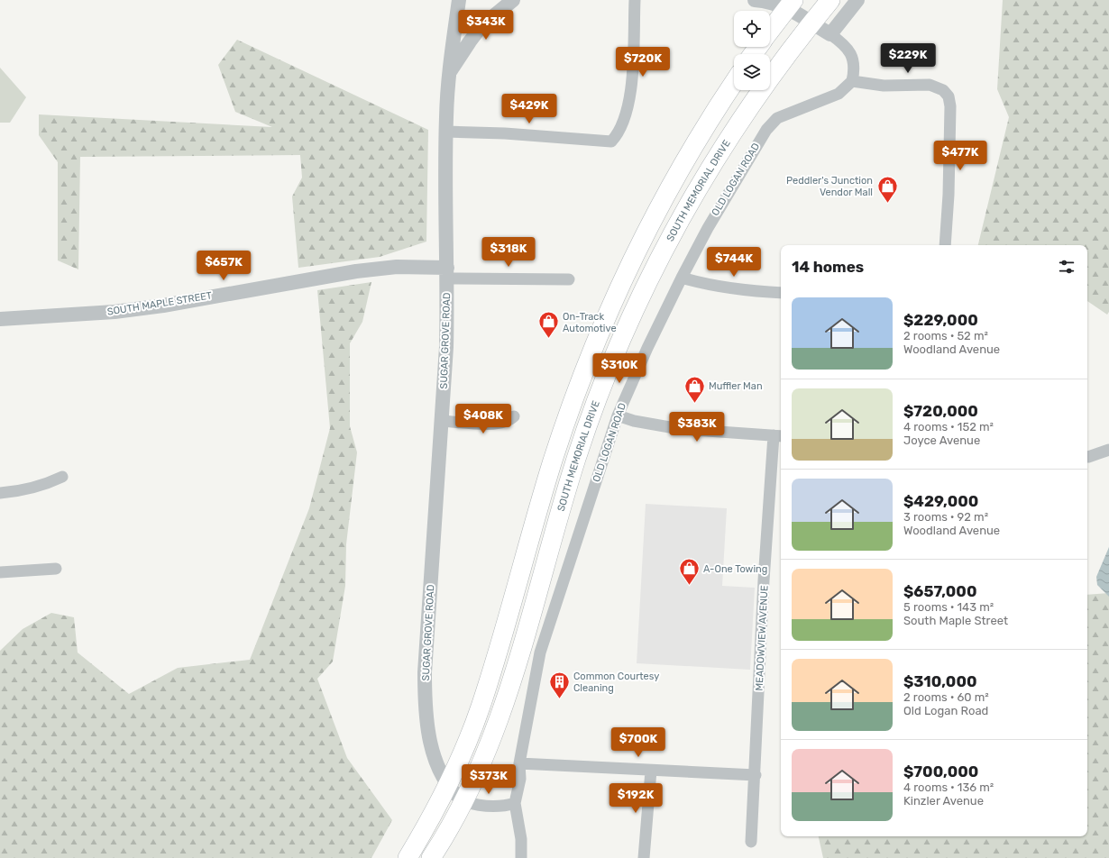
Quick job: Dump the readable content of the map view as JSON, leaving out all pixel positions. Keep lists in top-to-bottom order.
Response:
{
  "streets": {
    "highway": ["SOUTH MEMORIAL DRIVE"],
    "street": [
      "OLD LOGAN ROAD",
      "SOUTH MAPLE STREET",
      "SUGAR GROVE ROAD",
      "MEADOWVIEW AVENUE"
    ]
  },
  "crossings": [
    ["SOUTH MEMORIAL DRIVE", "SUGAR GROVE ROAD"],
    ["SOUTH MAPLE STREET", "SUGAR GROVE ROAD"]
  ],
  "places": {
    "shop": [
      "Peddler's Junction Vendor Mall",
      "On-Track Automotive",
      "Muffler Man",
      "A-One Towing"
    ],
    "building": ["Common Courtesy Cleaning"]
  },
  "page": {
    "price": [
      "$343K",
      "$229K",
      "$720K",
      "$429K",
      "$477K",
      "$318K",
      "$744K",
      "$657K",
      "$310K",
      "$408K",
      "$383K",
      "$700K",
      "$373K",
      "$192K"
    ],
    "heading": "14 homes",
    "list": [
      {
        "name": "$229,000",
        "note": "2 rooms · 52 m² · Woodland Avenue"
      },
      {
        "name": "$720,000",
        "note": "4 rooms · 152 m² · Joyce Avenue"
      },
      {
        "name": "$429,000",
        "note": "3 rooms · 92 m² · Woodland Avenue"
      },
      {
        "name": "$657,000",
        "note": "5 rooms · 143 m² · South Maple Street"
      },
      {
        "name": "$310,000",
        "note": "2 rooms · 60 m² · Old Logan Road"
      },
      {
        "name": "$700,000",
        "note": "4 rooms · 136 m² · Kinzler Avenue"
      }
    ]
  }
}
